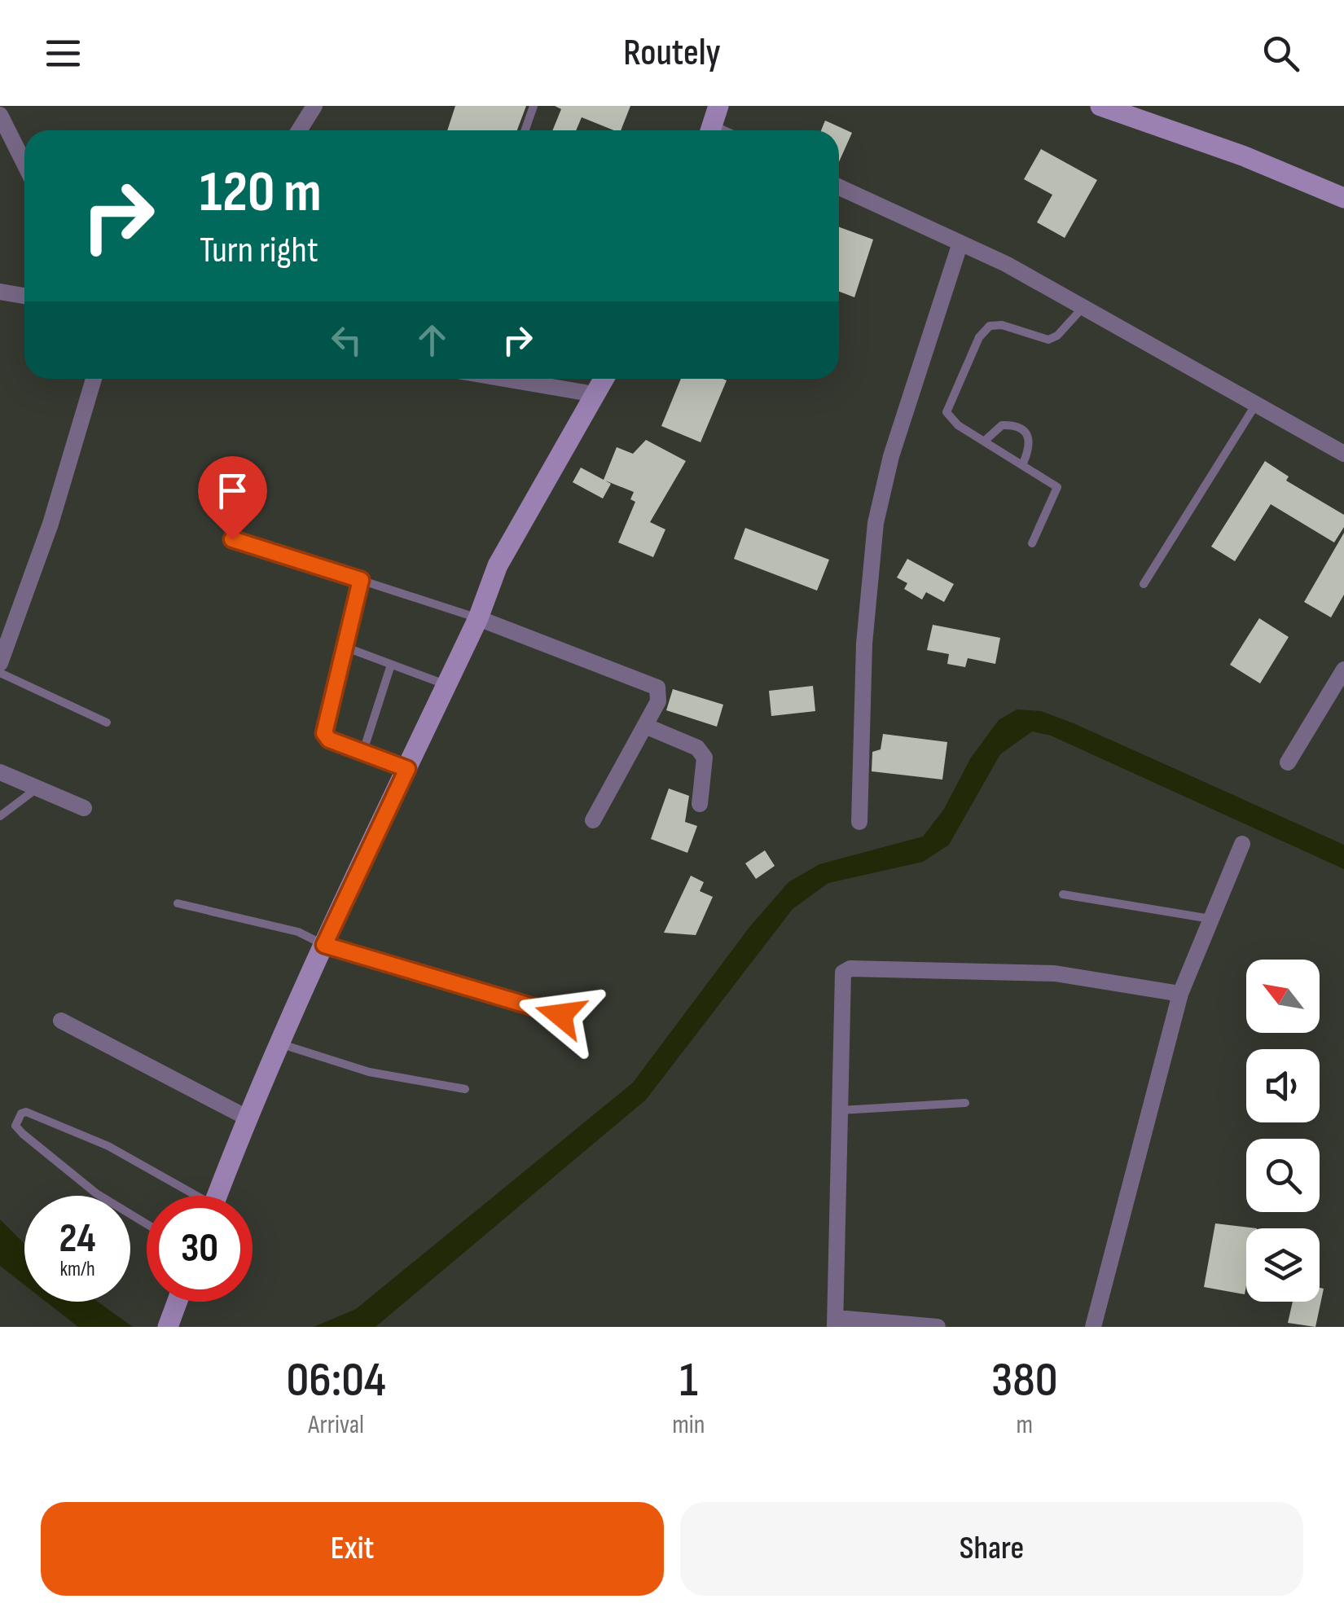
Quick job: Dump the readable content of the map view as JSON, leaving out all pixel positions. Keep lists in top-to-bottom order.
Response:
{
  "north": "top left",
  "page": {
    "header": "Routely",
    "turn": ["120 m", "Turn right"],
    "speed": "24 km/h",
    "limit": "30",
    "eta": [
      "06:04",
      "Arrival",
      "1",
      "min",
      "380",
      "m"
    ],
    "buttons": ["Exit", "Share"]
  }
}
